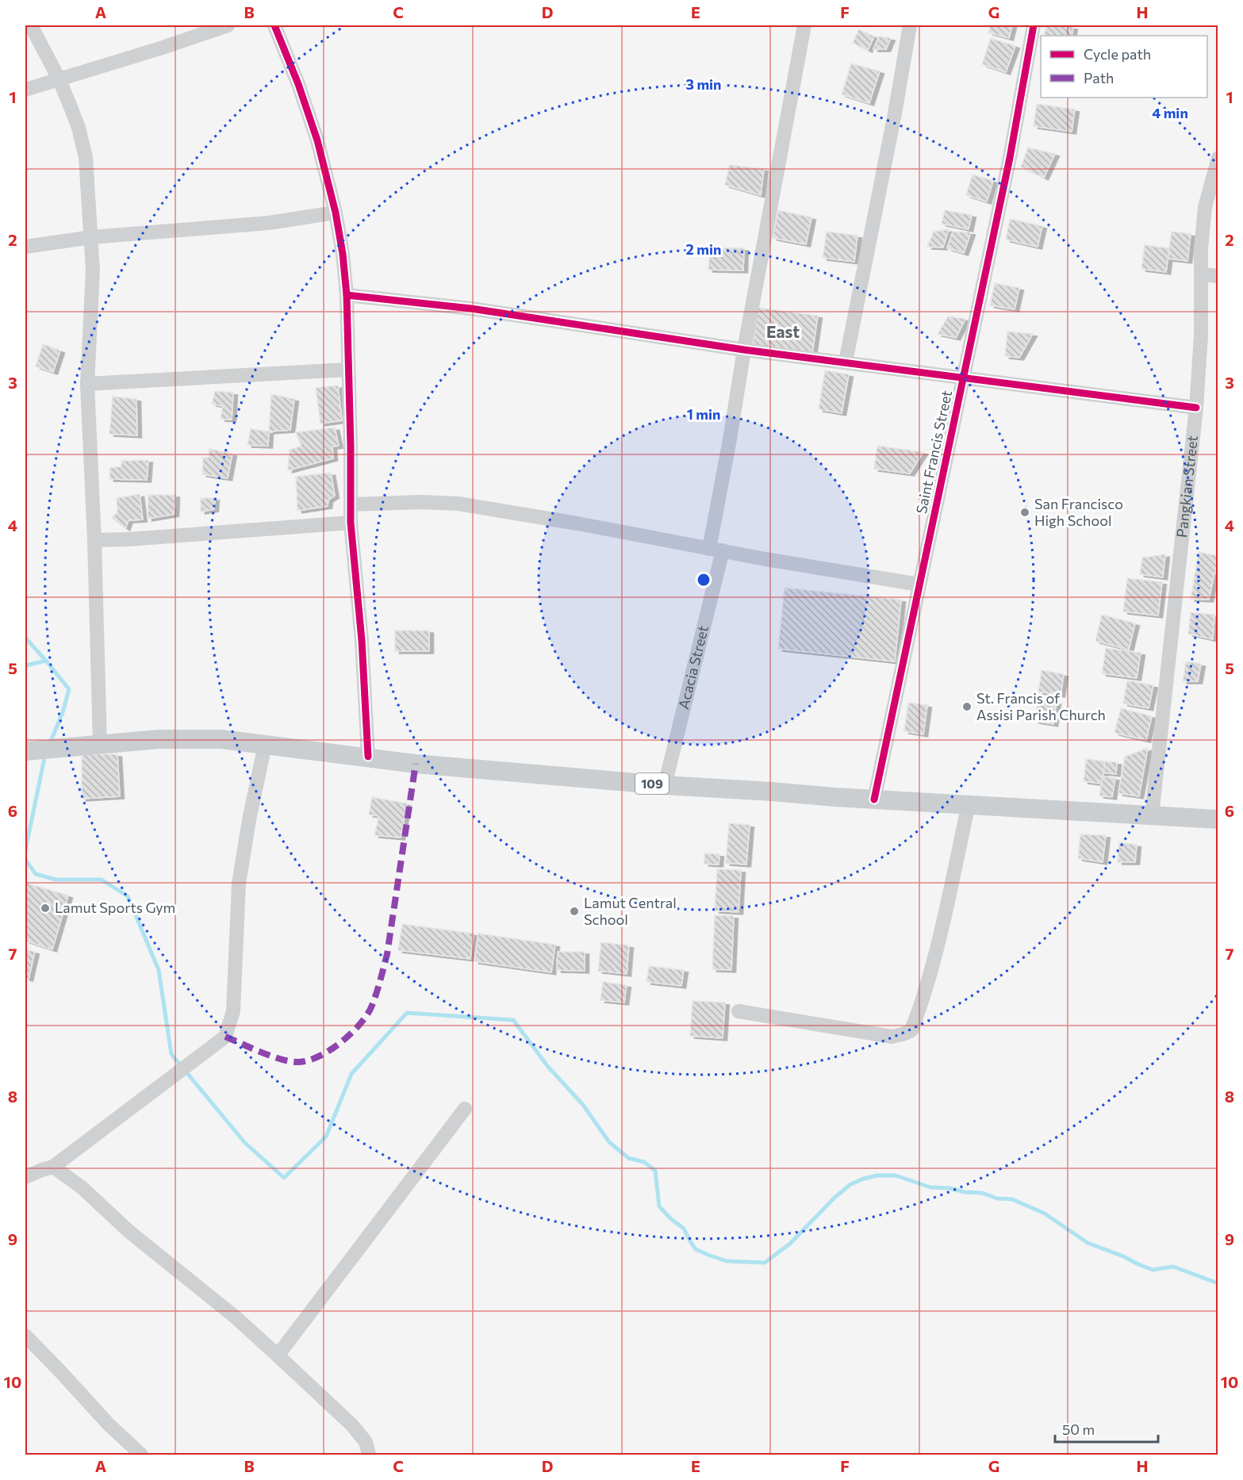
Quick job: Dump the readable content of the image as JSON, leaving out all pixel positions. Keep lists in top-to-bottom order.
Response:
{
  "streets": {
    "main road": ["109"],
    "street": ["Saint Francis Street", "Pangkian Street", "Acacia Street"]
  },
  "crossings": [
    ["Saint Francis Street", "109"],
    ["Pangkian Street", "109"],
    ["Acacia Street", "109"]
  ],
  "districts": ["East"],
  "places": [
    "San Francisco High School",
    "St. Francis of Assisi Parish Church",
    "Lamut Sports Gym",
    "Lamut Central School"
  ],
  "legend": ["Cycle path", "Path"],
  "scale_bar": "50 m",
  "grid": {
    "columns": [
      "A",
      "B",
      "C",
      "D",
      "E",
      "F",
      "G",
      "H"
    ],
    "rows": [
      "1",
      "2",
      "3",
      "4",
      "5",
      "6",
      "7",
      "8",
      "9",
      "10"
    ]
  },
  "rings": [
    "3 min",
    "4 min",
    "2 min",
    "1 min"
  ]
}
